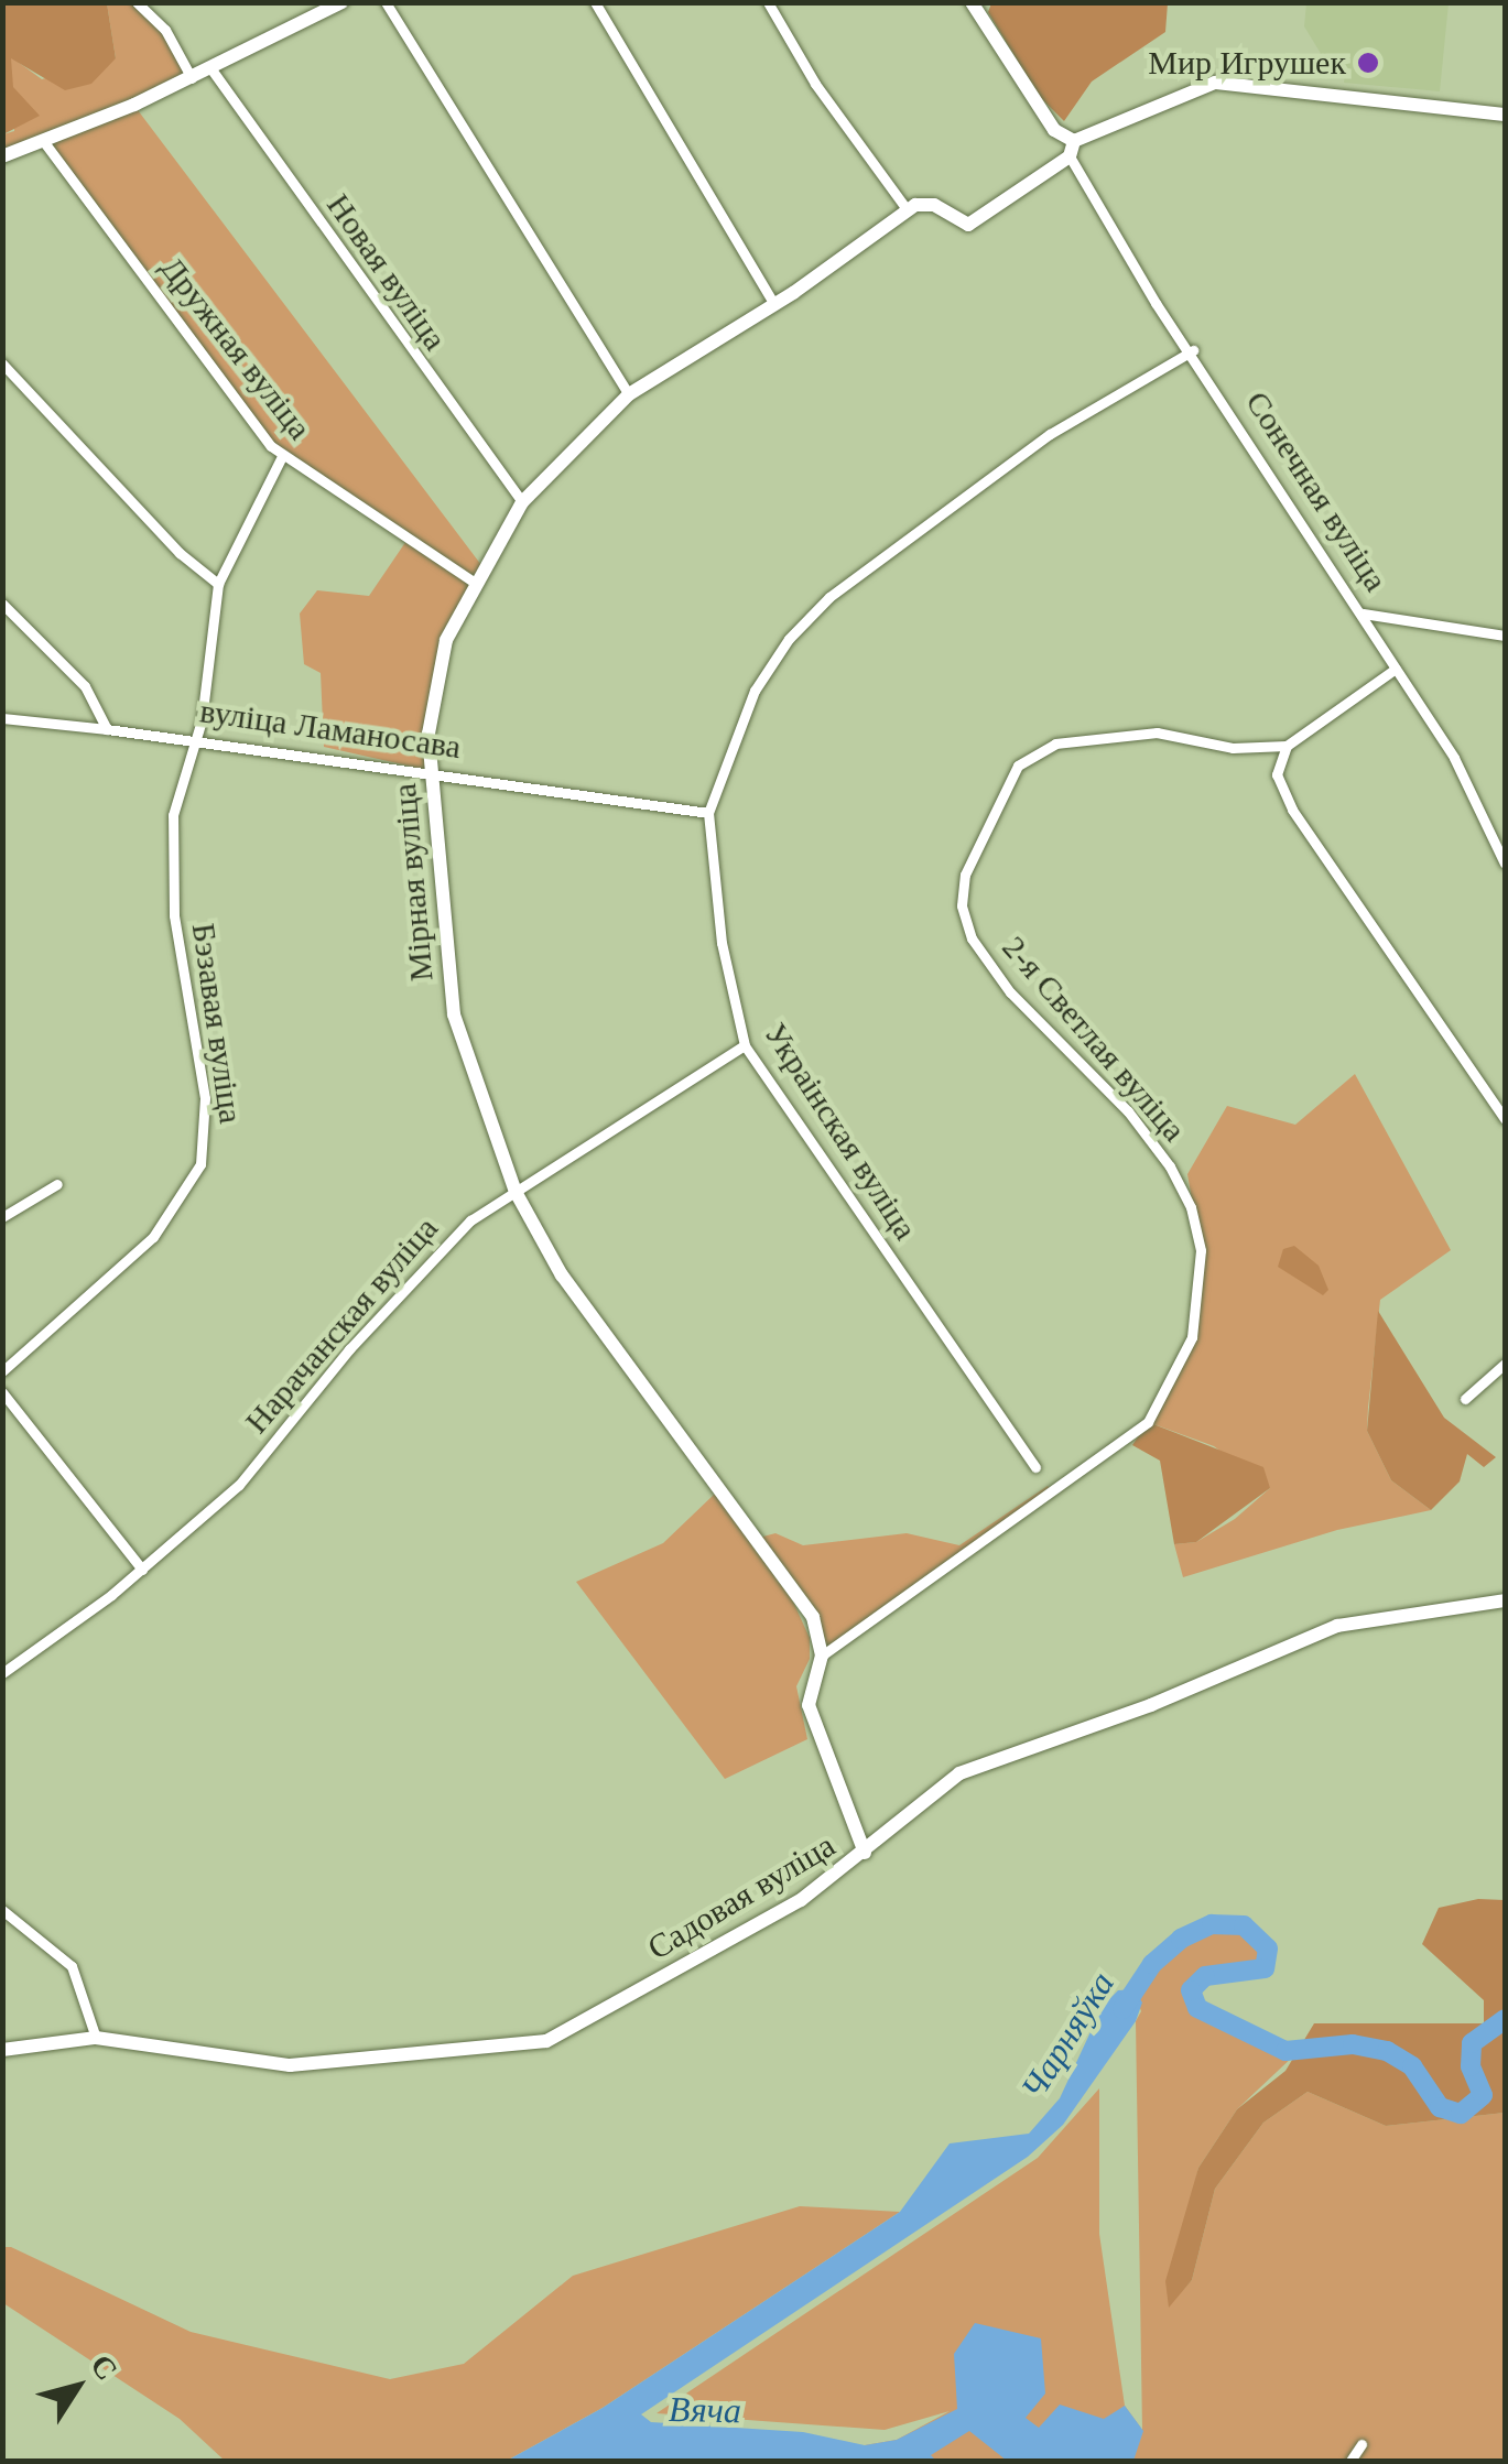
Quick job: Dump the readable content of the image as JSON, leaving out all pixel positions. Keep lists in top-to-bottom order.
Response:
{
  "streets": {
    "street": [
      "Новая вуліца",
      "Дружная вуліца",
      "Сонечная вуліца",
      "вуліца Ламаносава",
      "Мірная вуліца",
      "Бэзавая вуліца",
      "2-я Светлая вуліца",
      "Украінская вуліца",
      "Нарачанская вуліца",
      "Садовая вуліца"
    ]
  },
  "crossings": [
    ["Новая вуліца", "Мірная вуліца"],
    ["Дружная вуліца", "Мірная вуліца"],
    ["Дружная вуліца", "Бэзавая вуліца"],
    ["Сонечная вуліца", "Украінская вуліца"],
    ["вуліца Ламаносава", "Мірная вуліца"],
    ["вуліца Ламаносава", "Бэзавая вуліца"],
    ["вуліца Ламаносава", "Украінская вуліца"],
    ["Мірная вуліца", "2-я Светлая вуліца"],
    ["Мірная вуліца", "Нарачанская вуліца"],
    ["Украінская вуліца", "Нарачанская вуліца"]
  ],
  "water": ["Чарняўка", "Вяча"],
  "places": ["Мир Игрушек"],
  "north": "top right"
}
